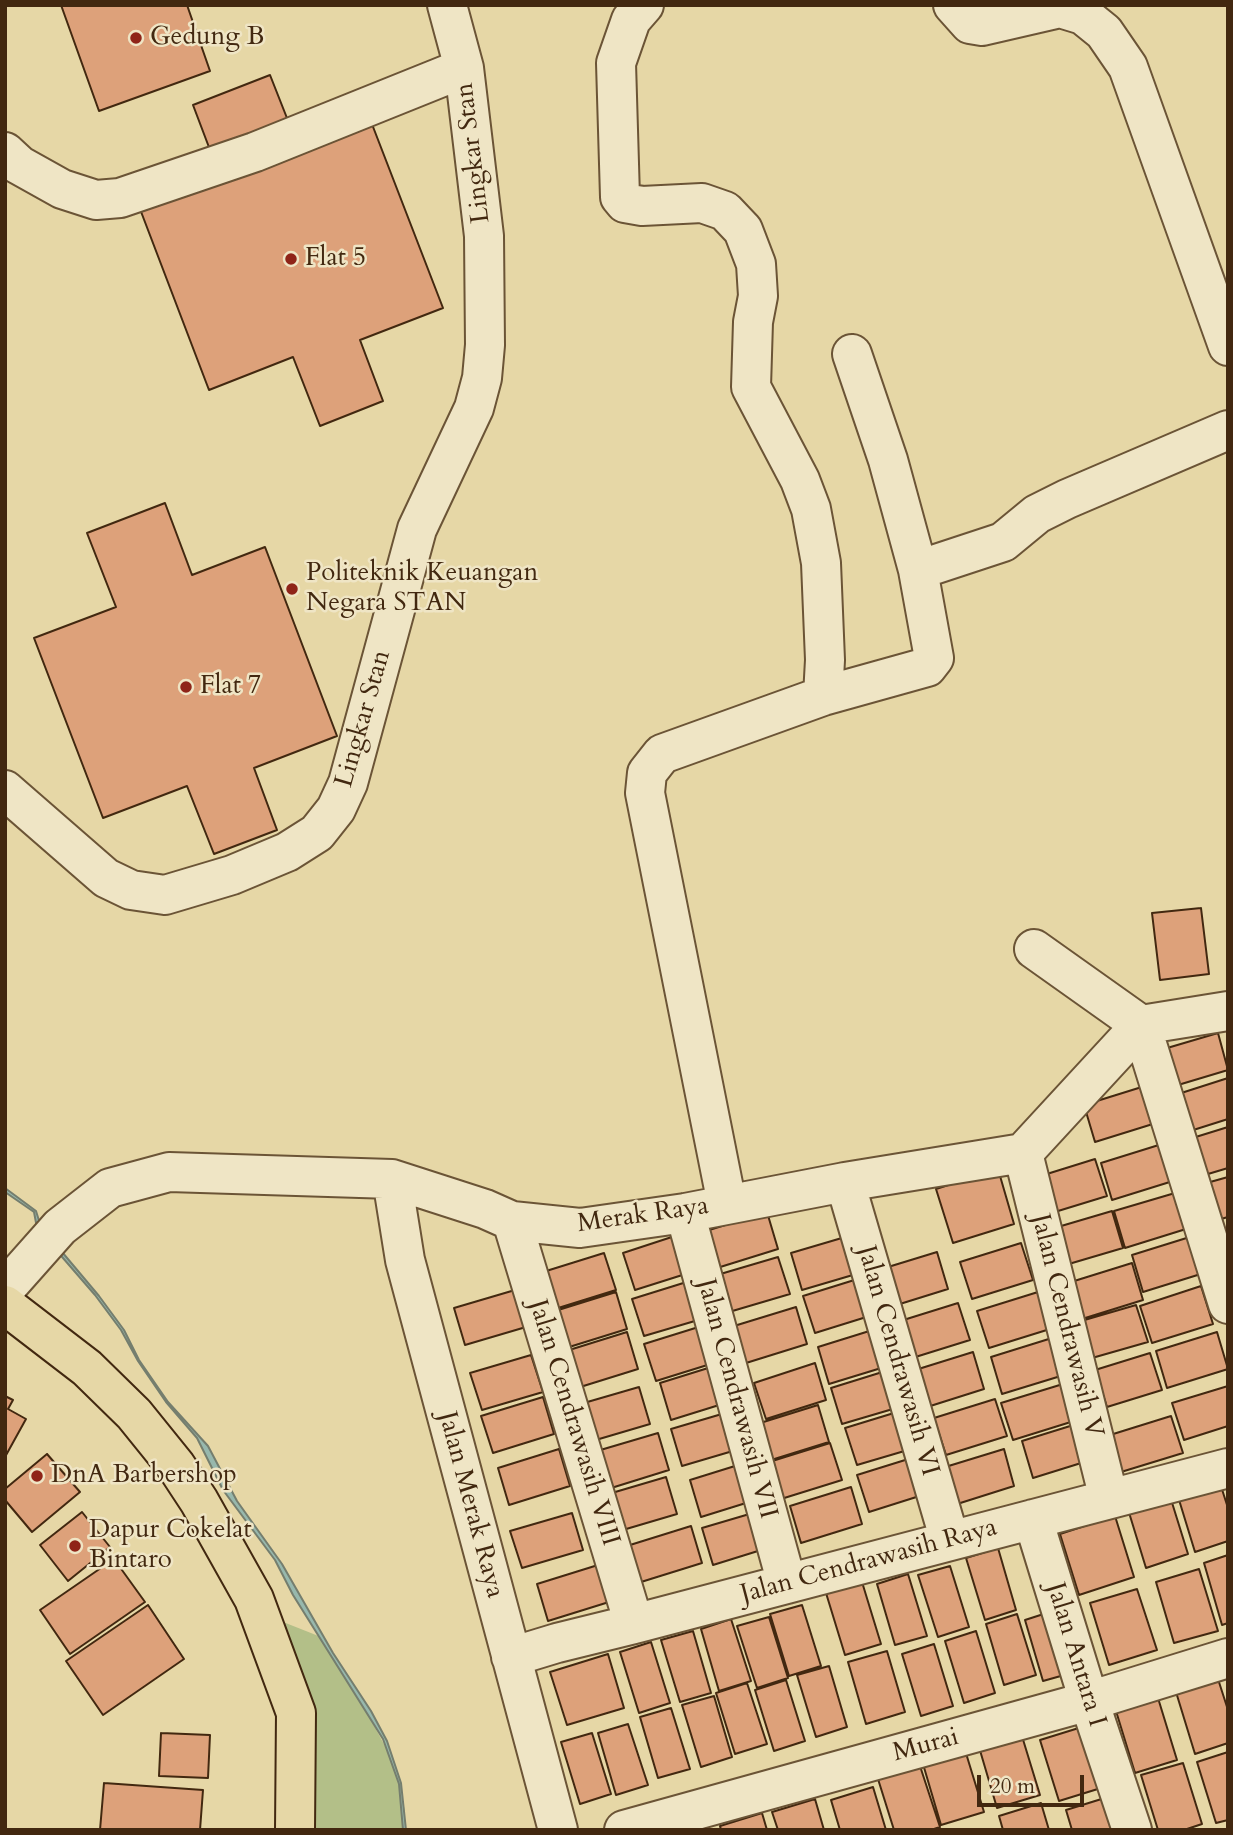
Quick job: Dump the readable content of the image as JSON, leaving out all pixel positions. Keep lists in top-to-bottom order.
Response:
{
  "streets": {
    "street": [
      "Lingkar Stan",
      "Merak Raya",
      "Jalan Cendrawasih V",
      "Jalan Cendrawasih VI",
      "Jalan Cendrawasih VII",
      "Jalan Cendrawasih VIII",
      "Jalan Merak Raya",
      "Jalan Cendrawasih Raya",
      "Jalan Antara I",
      "Murai"
    ]
  },
  "crossings": [
    ["Merak Raya", "Jalan Cendrawasih V"],
    ["Merak Raya", "Jalan Cendrawasih VI"],
    ["Merak Raya", "Jalan Cendrawasih VII"],
    ["Merak Raya", "Jalan Cendrawasih VIII"],
    ["Merak Raya", "Jalan Merak Raya"],
    ["Jalan Cendrawasih V", "Jalan Cendrawasih Raya"],
    ["Jalan Cendrawasih VI", "Jalan Cendrawasih Raya"],
    ["Jalan Cendrawasih VII", "Jalan Cendrawasih Raya"],
    ["Jalan Cendrawasih VIII", "Jalan Cendrawasih Raya"],
    ["Jalan Merak Raya", "Jalan Cendrawasih Raya"],
    ["Jalan Cendrawasih Raya", "Jalan Antara I"],
    ["Jalan Antara I", "Murai"]
  ],
  "places": [
    "Gedung B",
    "Flat 5",
    "Politeknik Keuangan Negara STAN",
    "Flat 7",
    "DnA Barbershop",
    "Dapur Cokelat Bintaro"
  ],
  "scale_bar": "20 m"
}
